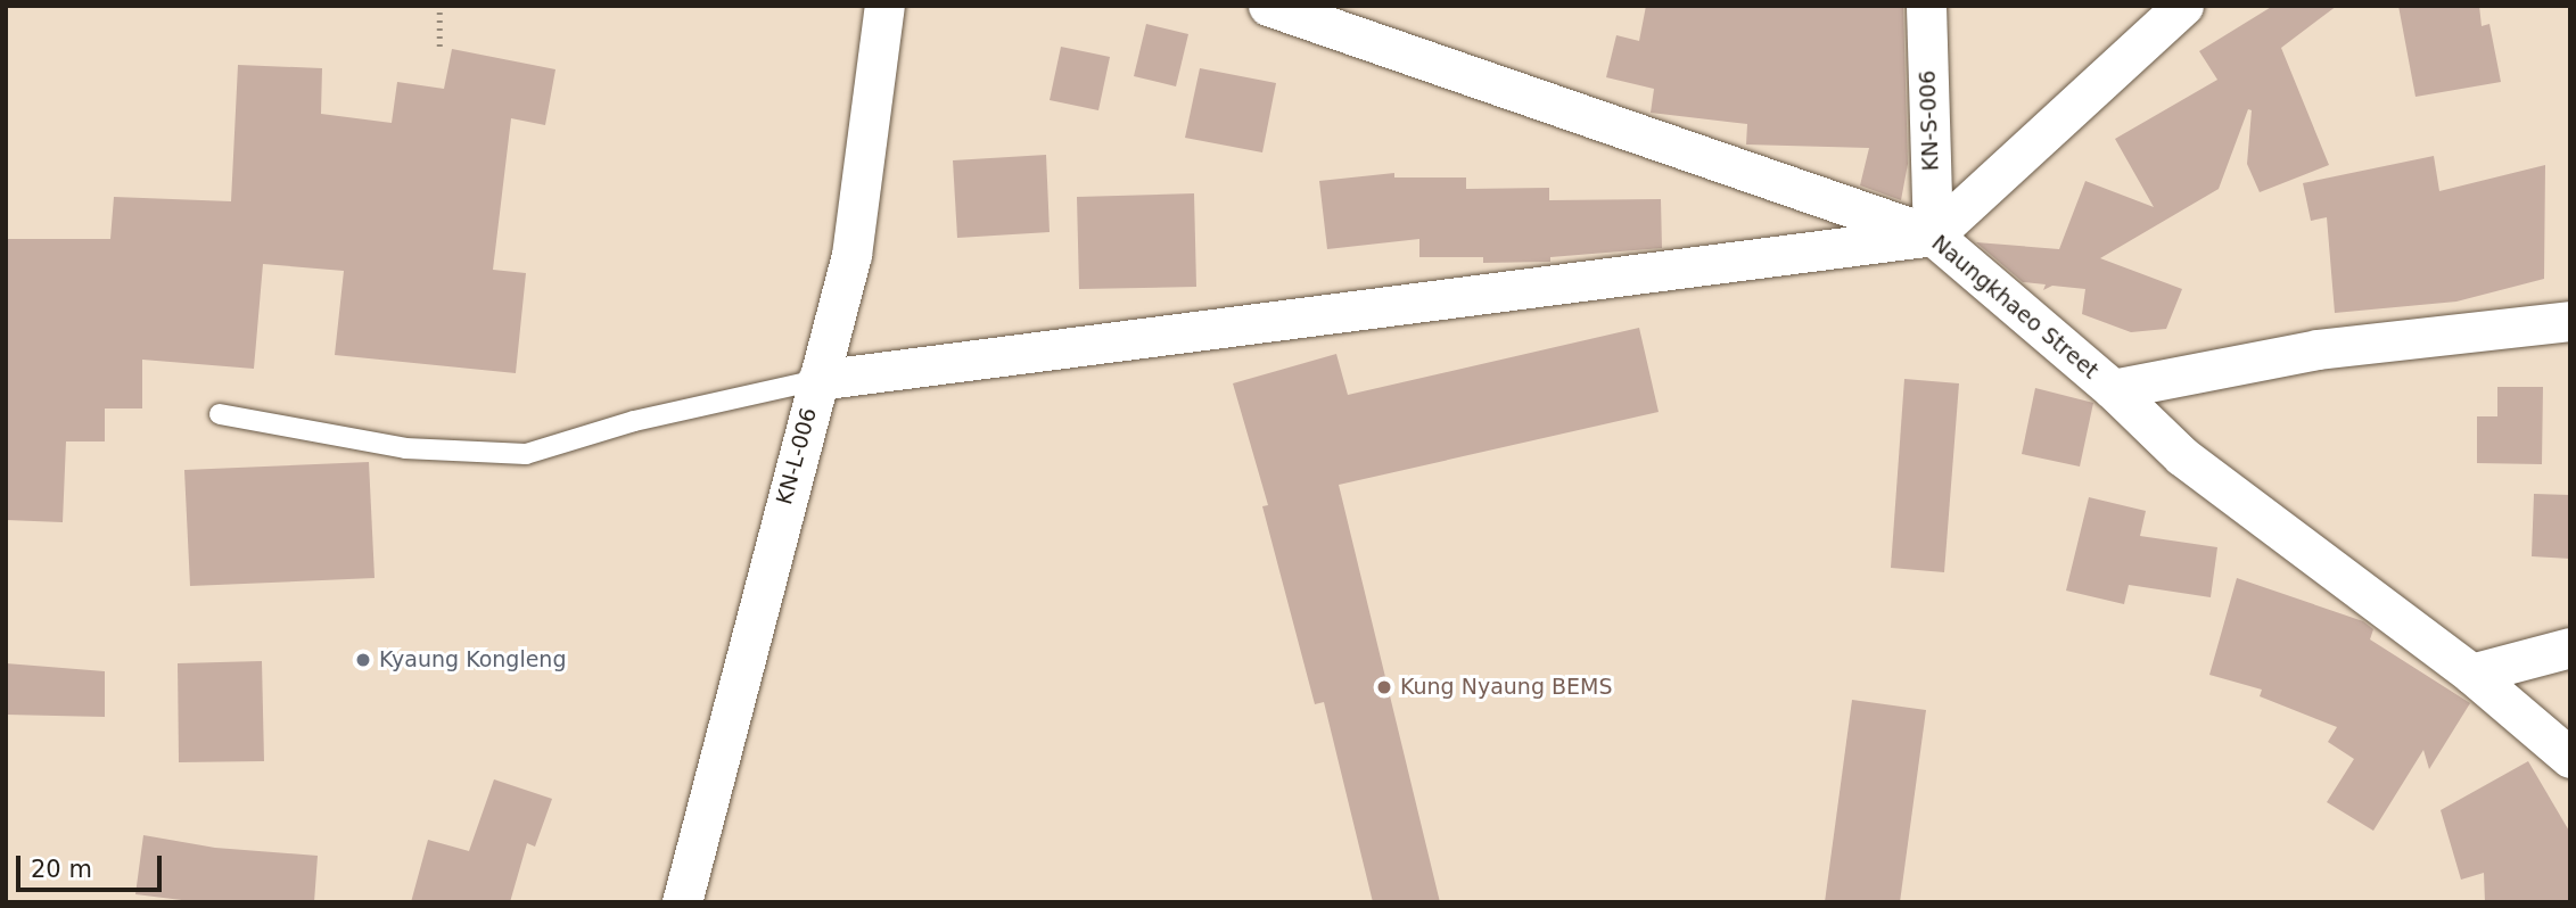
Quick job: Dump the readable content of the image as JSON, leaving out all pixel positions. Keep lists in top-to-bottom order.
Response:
{
  "streets": {
    "street": ["KN-S-006", "Naungkhaeo Street", "KN-L-006"]
  },
  "crossings": [
    ["KN-S-006", "Naungkhaeo Street"]
  ],
  "places": ["Kyaung Kongleng", "Kung Nyaung BEMS"],
  "scale_bar": "20 m"
}
